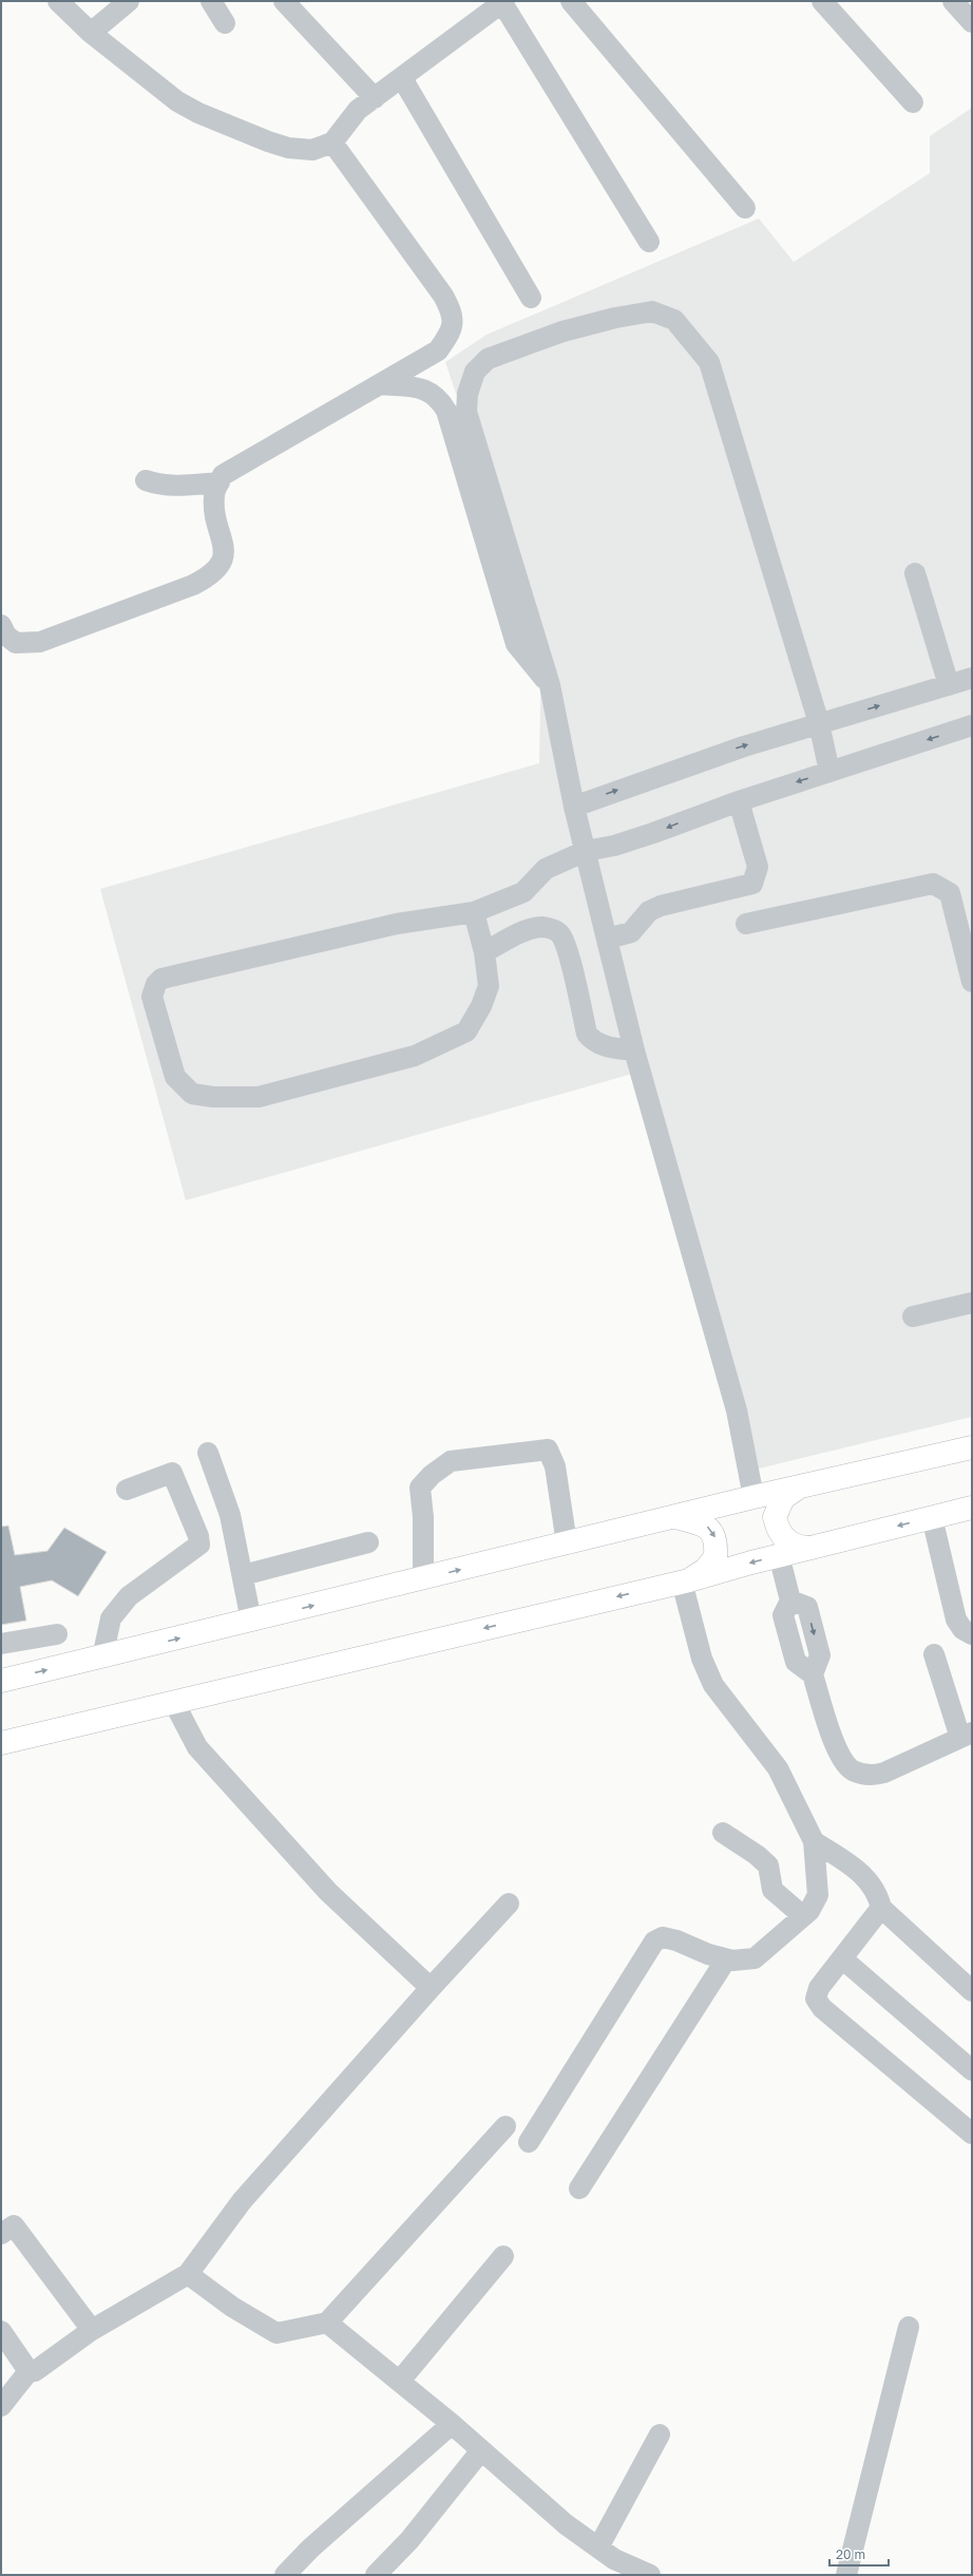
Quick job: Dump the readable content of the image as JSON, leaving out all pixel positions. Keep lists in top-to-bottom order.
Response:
{
  "scale_bar": "20 m"
}
